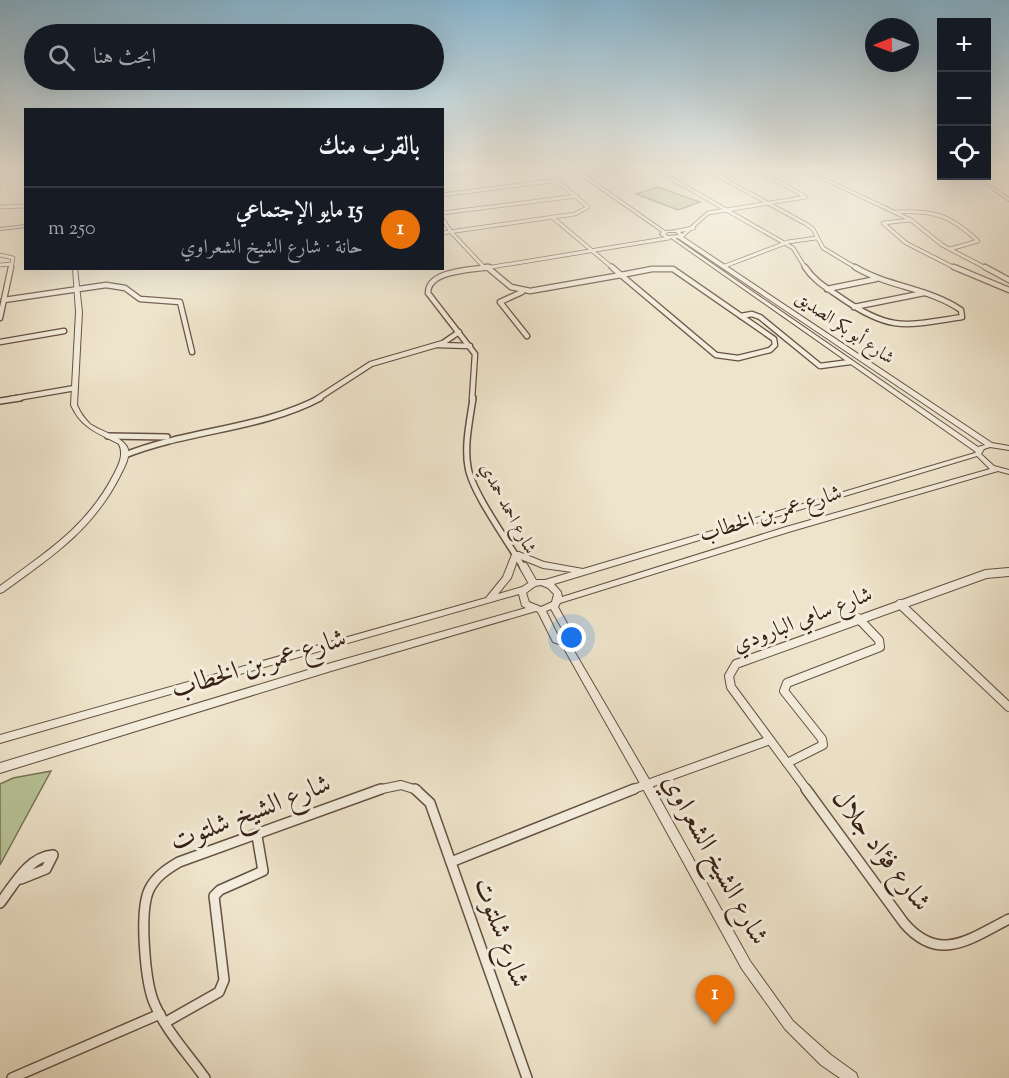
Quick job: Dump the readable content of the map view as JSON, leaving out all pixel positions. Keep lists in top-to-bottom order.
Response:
{
  "streets": {
    "street": [
      "شارع أبو بكر الصديق",
      "شارع احمد حمدي",
      "شارع عمر بن الخطاب",
      "شارع سامي البارودي",
      "شارع الشيخ شلتوت",
      "شارع فؤاد جلال",
      "شارع الشيخ الشعراوي",
      "شارع شلتوت"
    ]
  },
  "crossings": [
    ["شارع أبو بكر الصديق", "شارع احمد حمدي"],
    ["شارع أبو بكر الصديق", "شارع عمر بن الخطاب"],
    ["شارع احمد حمدي", "شارع عمر بن الخطاب"],
    ["شارع احمد حمدي", "شارع الشيخ الشعراوي"],
    ["شارع عمر بن الخطاب", "شارع الشيخ الشعراوي"],
    ["شارع سامي البارودي", "شارع فؤاد جلال"],
    ["شارع الشيخ شلتوت", "شارع شلتوت"]
  ],
  "north": "left",
  "page": {
    "map_buttons": ["+", "−"],
    "search": "ابحث هنا",
    "heading": "بالقرب منك",
    "list": [
      {
        "mark": "1",
        "name": "15 مايو الإجتماعي",
        "note": "حانة · شارع الشيخ الشعراوي",
        "value": "250 m"
      }
    ],
    "pins": "1"
  }
}
